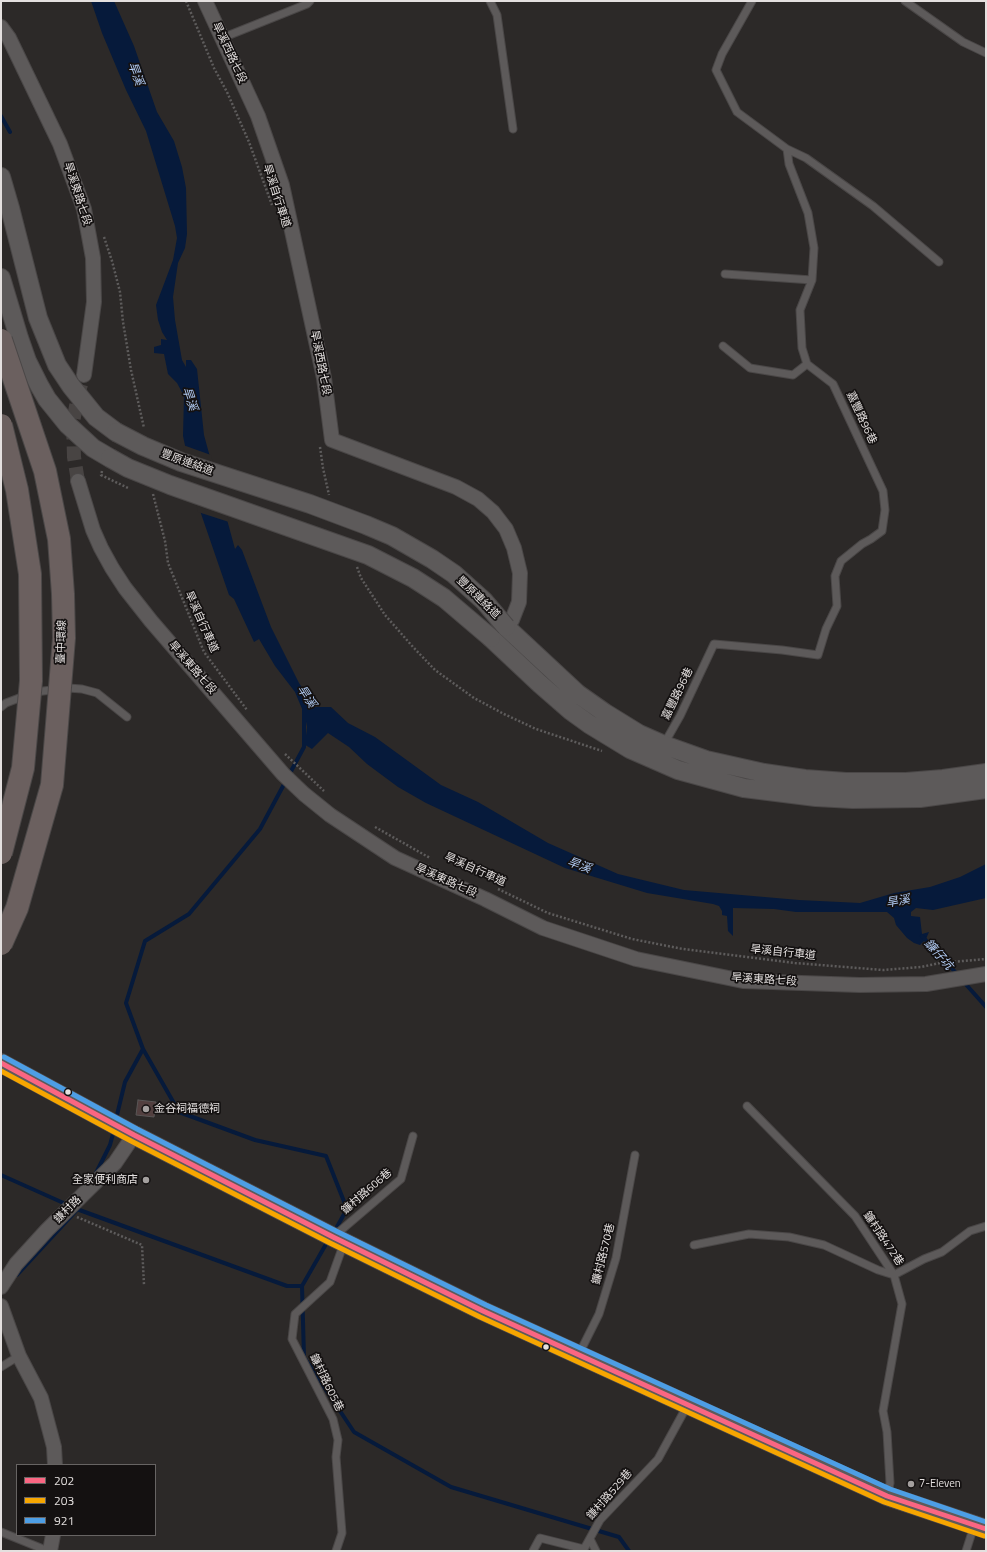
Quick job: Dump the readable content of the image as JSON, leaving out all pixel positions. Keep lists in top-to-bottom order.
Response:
{
  "streets": {
    "highway": ["臺中環線"],
    "street": [
      "旱溪西路七段",
      "旱溪東路七段",
      "豐原連絡道",
      "鎌村路"
    ],
    "lane": [
      "嘉豐路96巷",
      "鐮村路606巷",
      "鐮村路472巷",
      "鐮村路570巷",
      "鐮村路605巷",
      "鎌村路529巷"
    ],
    "path": ["旱溪自行車道"]
  },
  "crossings": [
    ["旱溪西路七段", "豐原連絡道"],
    ["嘉豐路96巷", "豐原連絡道"],
    ["鐮村路606巷", "鐮村路605巷"]
  ],
  "water": ["旱溪", "鐮仔坑"],
  "places": ["金谷祠福德祠", "全家便利商店", "7-Eleven"],
  "lines": ["transit line 921", "transit line 202", "transit line 203"],
  "legend": ["202", "203", "921"]
}
